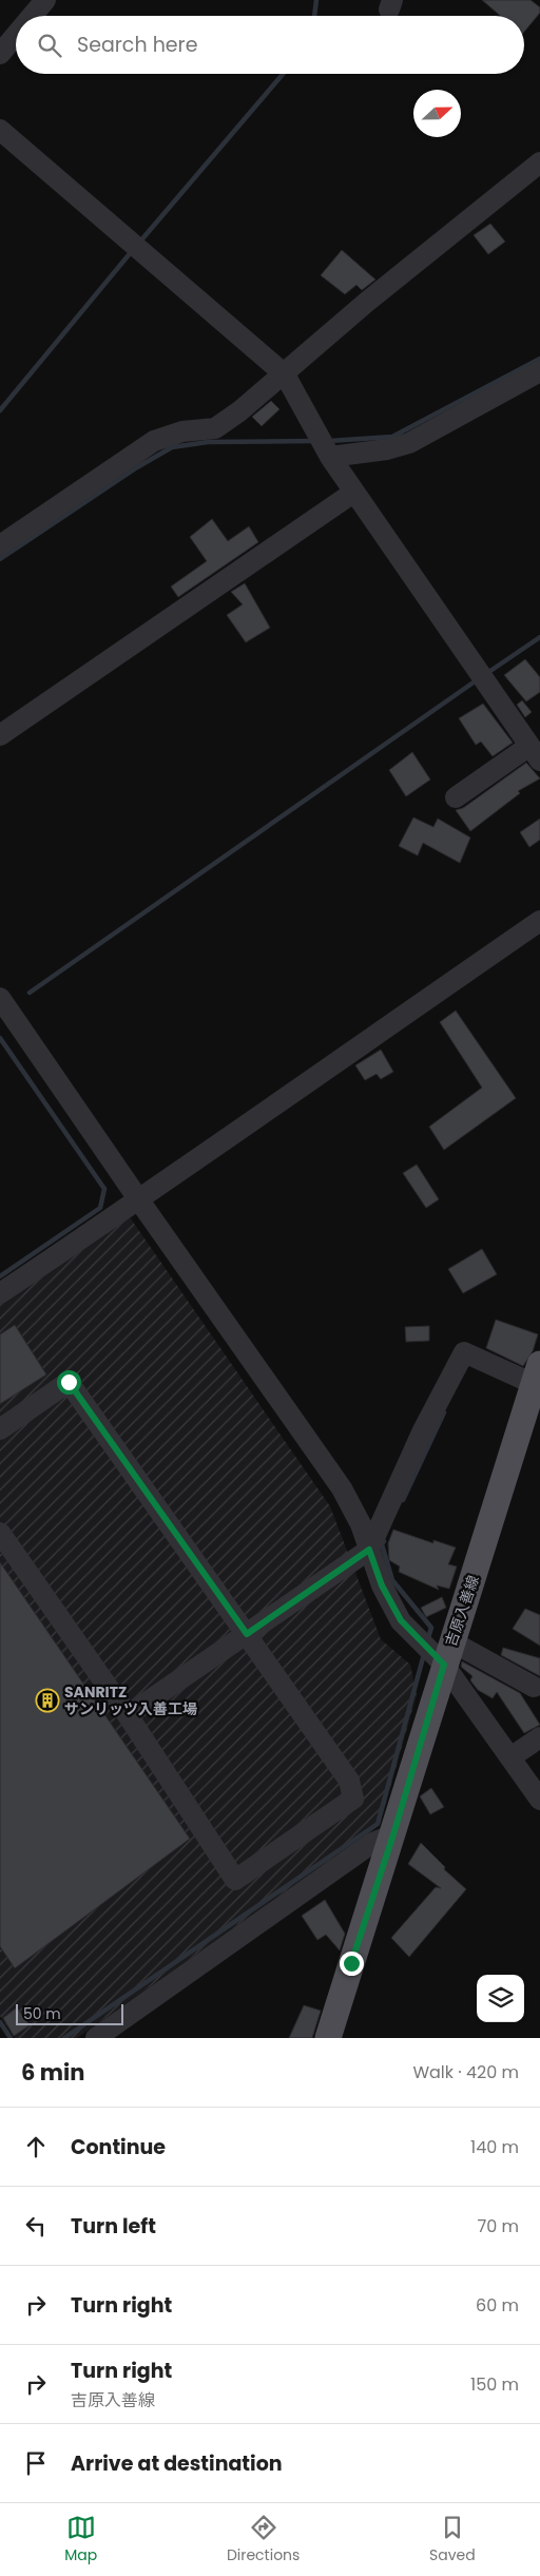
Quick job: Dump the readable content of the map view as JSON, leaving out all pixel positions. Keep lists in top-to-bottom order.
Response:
{
  "streets": {
    "main road": ["吉原入善線"]
  },
  "places": {
    "building": ["SANRITZ サンリッツ入善工場"]
  },
  "scale_bar": "50 m",
  "north": "right",
  "page": {
    "search": "Search here",
    "scale": "50 m",
    "heading": ["6 min", "Walk · 420 m"],
    "list": [
      ["Continue", "140 m"],
      ["Turn left", "70 m"],
      ["Turn right", "60 m"],
      ["Turn right", "吉原入善線", "150 m"],
      "Arrive at destination"
    ],
    "nav": ["Map", "Directions", "Saved"]
  }
}
